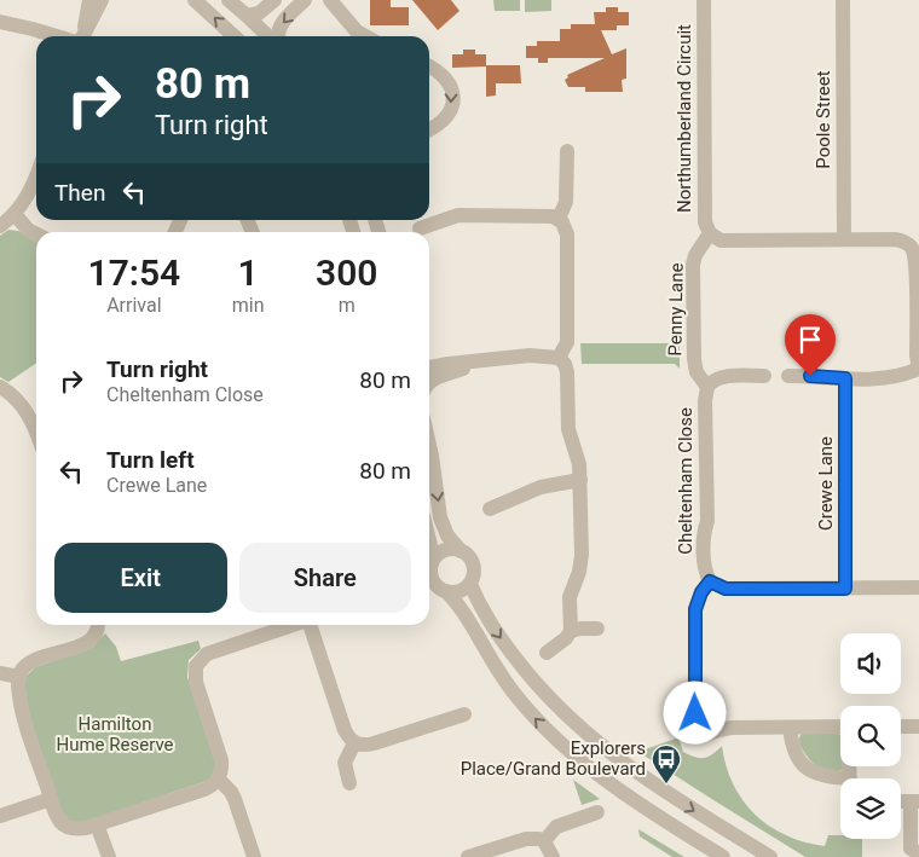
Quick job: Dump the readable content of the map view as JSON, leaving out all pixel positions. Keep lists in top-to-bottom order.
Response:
{
  "streets": {
    "street": [
      "Northumberland Circuit",
      "Poole Street",
      "Penny Lane",
      "Cheltenham Close",
      "Crewe Lane"
    ]
  },
  "crossings": [
    ["Northumberland Circuit", "Poole Street"],
    ["Northumberland Circuit", "Penny Lane"],
    ["Penny Lane", "Cheltenham Close"]
  ],
  "parks": ["Hamilton Hume Reserve"],
  "places": {
    "bus stop": ["Explorers Place/Grand Boulevard"]
  },
  "page": {
    "turn": ["80 m", "Turn right"],
    "then": "Then",
    "eta": [
      "17:54",
      "Arrival",
      "1",
      "min",
      "300",
      "m"
    ],
    "list": [
      {
        "name": "Turn right",
        "note": "Cheltenham Close",
        "value": "80 m"
      },
      {
        "name": "Turn left",
        "note": "Crewe Lane",
        "value": "80 m"
      }
    ],
    "buttons": ["Exit", "Share"]
  }
}
